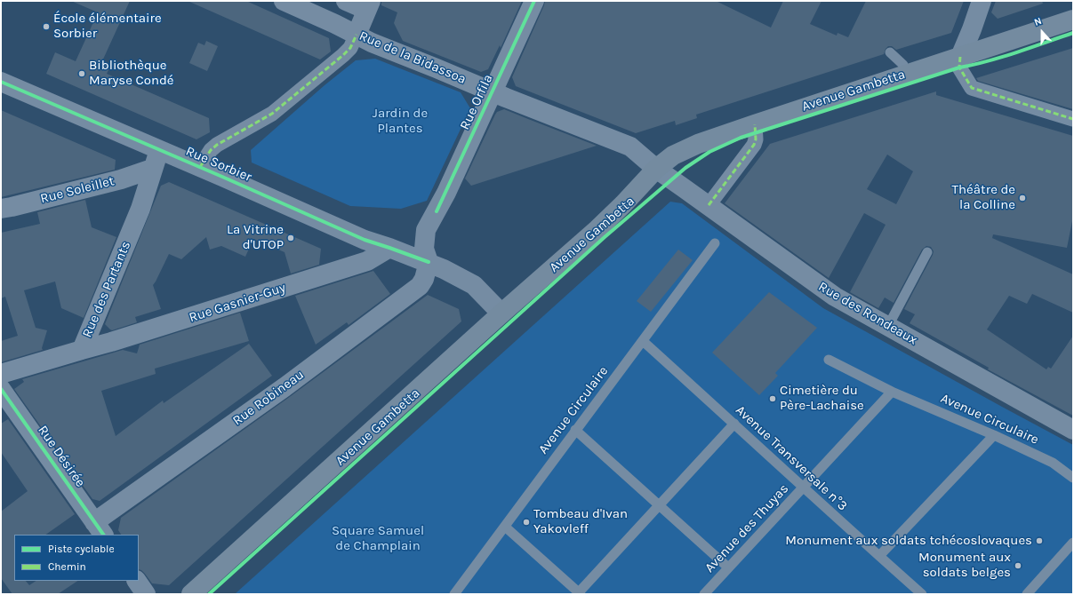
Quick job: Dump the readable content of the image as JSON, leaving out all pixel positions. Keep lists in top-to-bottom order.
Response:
{
  "streets": {
    "main road": ["Avenue Gambetta"],
    "street": [
      "Rue de la Bidassoa",
      "Rue Orfila",
      "Rue Sorbier",
      "Rue Soleillet",
      "Rue des Partants",
      "Rue Gasnier-Guy",
      "Rue des Rondeaux",
      "Rue Robineau",
      "Rue Désirée"
    ],
    "lane": ["Avenue Circulaire", "Avenue Transversale n°3", "Avenue des Thuyas"]
  },
  "crossings": [
    ["Rue de la Bidassoa", "Avenue Gambetta"],
    ["Rue de la Bidassoa", "Rue Orfila"],
    ["Rue de la Bidassoa", "Rue des Rondeaux"],
    ["Avenue Gambetta", "Rue Sorbier"],
    ["Avenue Gambetta", "Rue des Rondeaux"],
    ["Rue Orfila", "Rue Sorbier"],
    ["Rue Orfila", "Rue Robineau"],
    ["Rue Sorbier", "Rue des Partants"],
    ["Rue Sorbier", "Rue Gasnier-Guy"],
    ["Rue Sorbier", "Rue Robineau"],
    ["Rue Soleillet", "Rue des Partants"],
    ["Rue des Partants", "Rue Gasnier-Guy"],
    ["Rue Robineau", "Rue Désirée"],
    ["Avenue Circulaire", "Avenue Transversale n°3"],
    ["Avenue Circulaire", "Avenue des Thuyas"],
    ["Avenue Transversale n°3", "Avenue des Thuyas"]
  ],
  "parks": ["Jardin de Plantes", "Square Samuel de Champlain"],
  "places": [
    "École élémentaire Sorbier",
    "Bibliothèque Maryse Condé",
    "Théâtre de la Colline",
    "La Vitrine d'UTOP",
    "Cimetière du Père-Lachaise",
    "Tombeau d'Ivan Yakovleff",
    "Monument aux soldats tchécoslovaques",
    "Monument aux soldats belges"
  ],
  "legend": ["Piste cyclable", "Chemin"],
  "north": "top"
}
